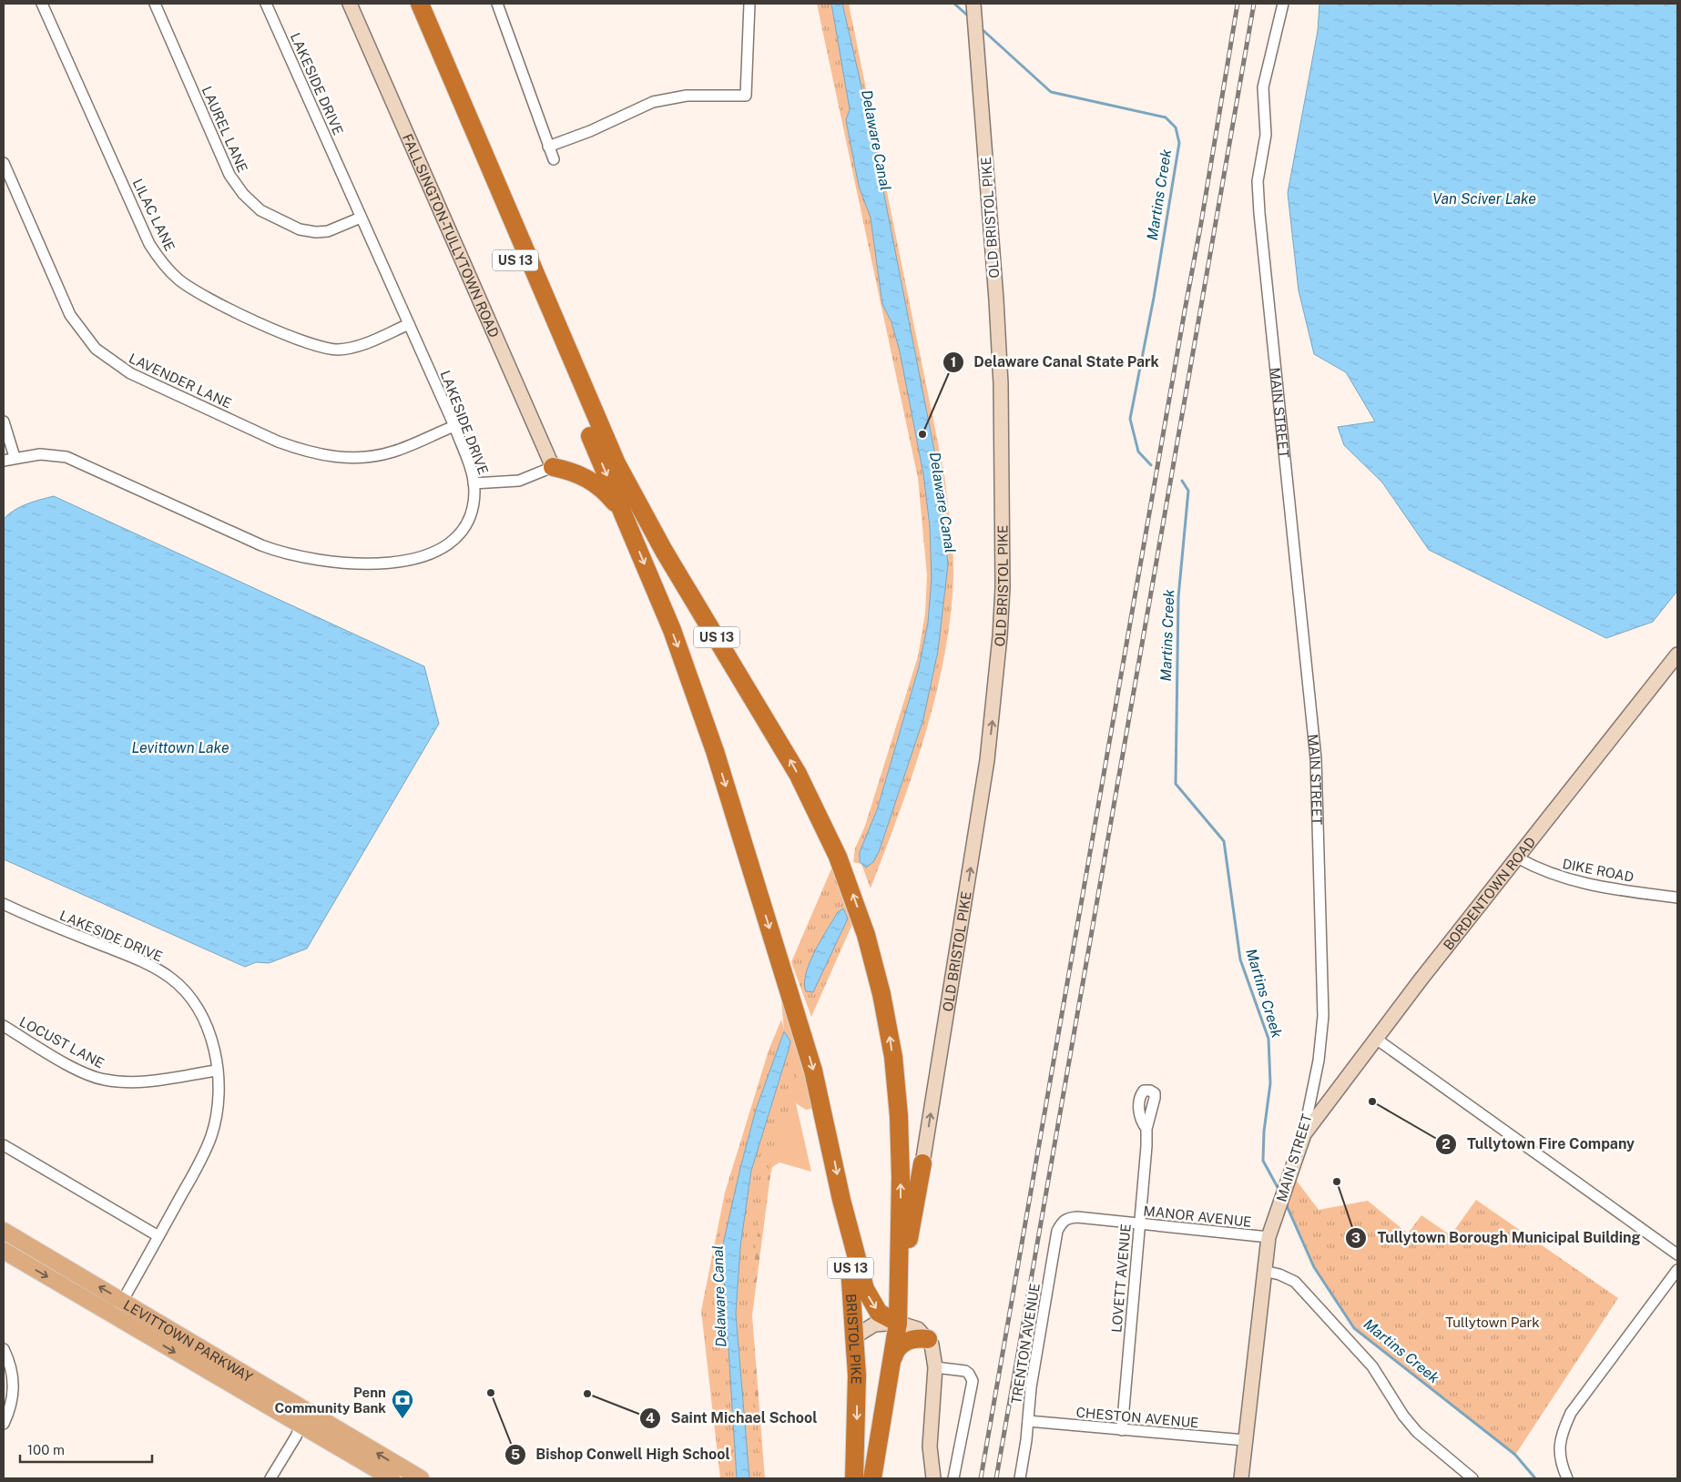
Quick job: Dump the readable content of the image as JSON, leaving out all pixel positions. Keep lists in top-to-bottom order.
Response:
{
  "streets": {
    "highway": ["US 13", "BRISTOL PIKE"],
    "main road": [
      "OLD BRISTOL PIKE",
      "FALLSINGTON-TULLYTOWN ROAD",
      "MAIN STREET",
      "BORDENTOWN ROAD",
      "LEVITTOWN PARKWAY"
    ],
    "street": [
      "LAKESIDE DRIVE",
      "LAUREL LANE",
      "LILAC LANE",
      "LAVENDER LANE",
      "DIKE ROAD",
      "LOCUST LANE",
      "MANOR AVENUE",
      "LOVETT AVENUE",
      "TRENTON AVENUE",
      "CHESTON AVENUE"
    ]
  },
  "crossings": [
    ["LAKESIDE DRIVE", "LAUREL LANE"],
    ["LAKESIDE DRIVE", "LILAC LANE"],
    ["LAKESIDE DRIVE", "LAVENDER LANE"],
    ["LAKESIDE DRIVE", "LOCUST LANE"],
    ["LAKESIDE DRIVE", "LEVITTOWN PARKWAY"],
    ["US 13", "BRISTOL PIKE"],
    ["MAIN STREET", "BORDENTOWN ROAD"],
    ["MAIN STREET", "MANOR AVENUE"],
    ["MAIN STREET", "CHESTON AVENUE"],
    ["DIKE ROAD", "BORDENTOWN ROAD"],
    ["MANOR AVENUE", "LOVETT AVENUE"],
    ["MANOR AVENUE", "TRENTON AVENUE"],
    ["LOVETT AVENUE", "CHESTON AVENUE"],
    ["TRENTON AVENUE", "CHESTON AVENUE"]
  ],
  "one_way": ["OLD BRISTOL PIKE"],
  "water": [
    "Delaware Canal",
    "Martins Creek",
    "Van Sciver Lake",
    "Levittown Lake"
  ],
  "parks": ["Tullytown Park"],
  "places": {
    "other": [
      "Delaware Canal State Park",
      "Tullytown Fire Company",
      "Tullytown Borough Municipal Building",
      "Bishop Conwell High School",
      "Saint Michael School"
    ],
    "bank": ["Penn Community Bank"]
  },
  "scale_bar": "100 m"
}
